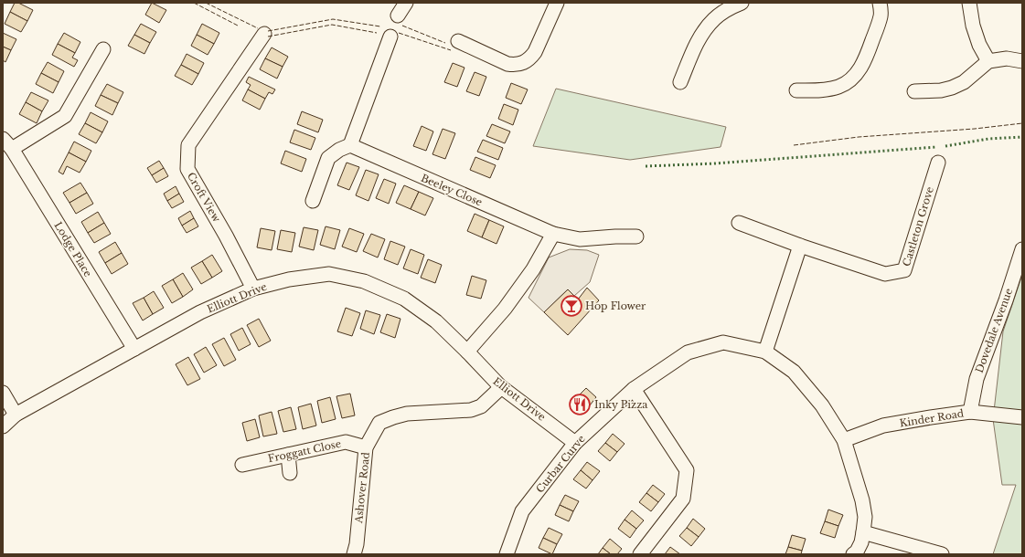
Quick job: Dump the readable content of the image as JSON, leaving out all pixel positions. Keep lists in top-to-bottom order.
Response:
{
  "streets": {
    "street": [
      "Beeley Close",
      "Croft View",
      "Castleton Grove",
      "Lodge Place",
      "Elliott Drive",
      "Dovedale Avenue",
      "Kinder Road",
      "Froggatt Close",
      "Curbar Curve",
      "Ashover Road"
    ]
  },
  "crossings": [
    ["Croft View", "Elliott Drive"],
    ["Lodge Place", "Elliott Drive"],
    ["Elliott Drive", "Curbar Curve"],
    ["Elliott Drive", "Ashover Road"],
    ["Dovedale Avenue", "Kinder Road"],
    ["Kinder Road", "Curbar Curve"],
    ["Froggatt Close", "Ashover Road"]
  ],
  "places": {
    "bar": ["Hop Flower"],
    "restaurant": ["Inky Pizza"]
  }
}
